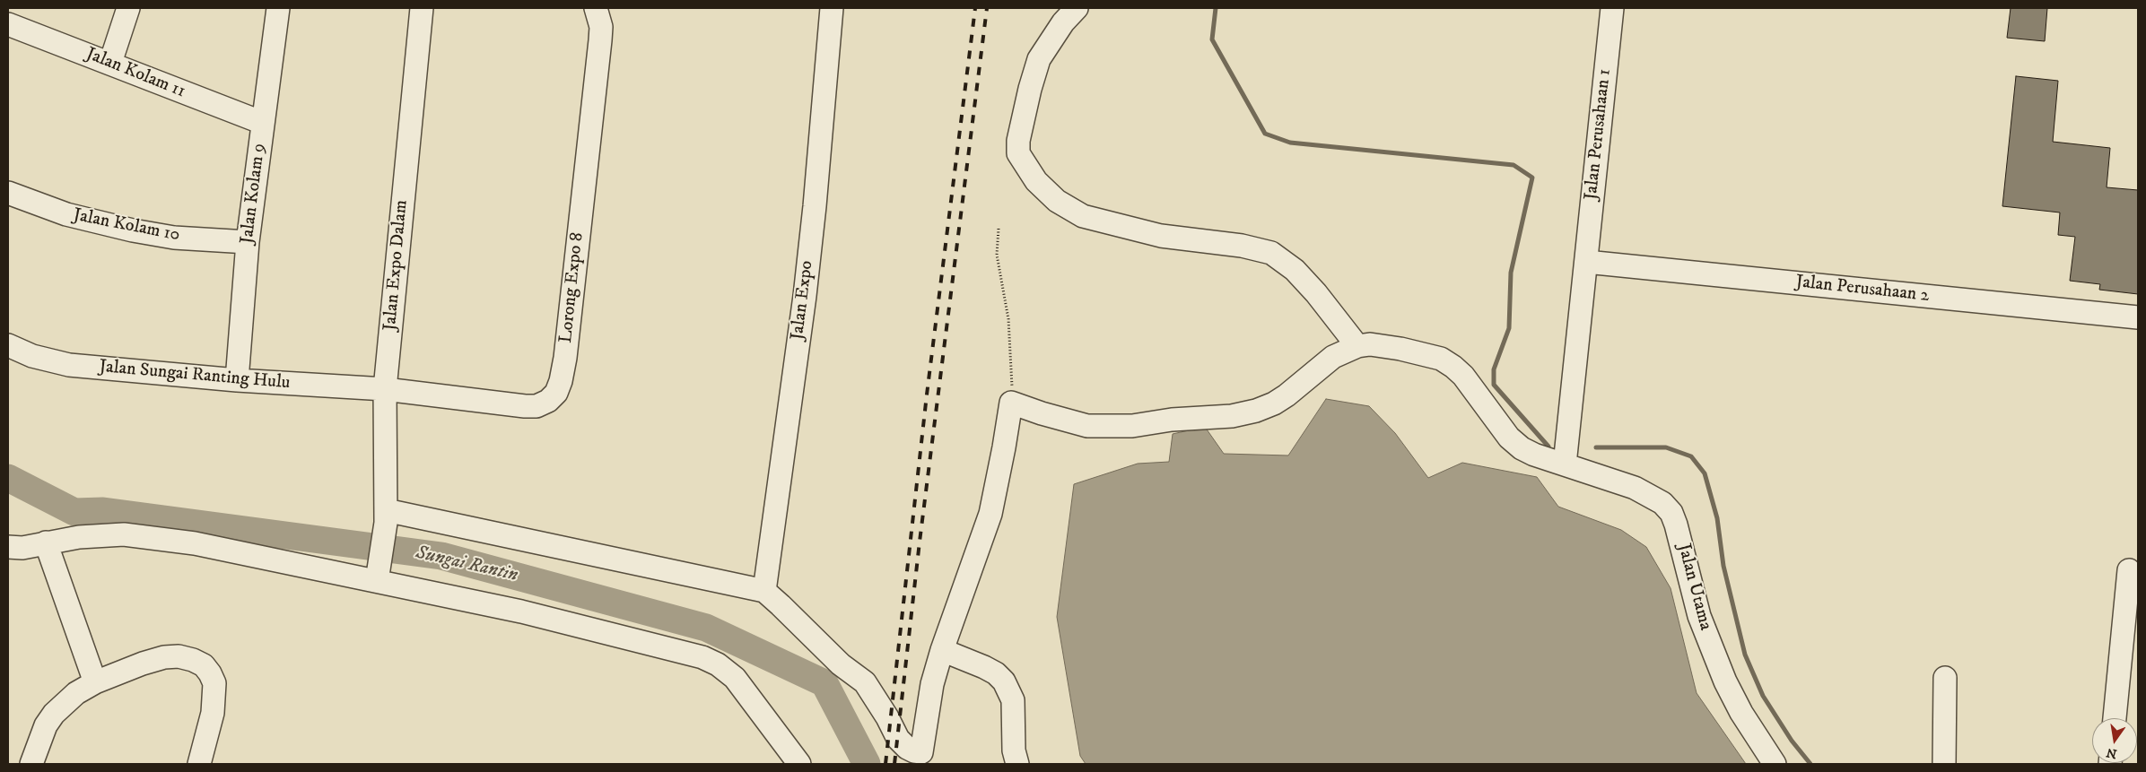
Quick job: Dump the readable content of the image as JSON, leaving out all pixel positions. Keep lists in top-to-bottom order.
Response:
{
  "streets": {
    "street": [
      "Jalan Kolam 11",
      "Jalan Perusahaan 1",
      "Jalan Kolam 9",
      "Jalan Kolam 10",
      "Jalan Expo Dalam",
      "Lorong Expo 8",
      "Jalan Perusahaan 2",
      "Jalan Expo",
      "Jalan Sungai Ranting Hulu",
      "Jalan Utama"
    ]
  },
  "crossings": [
    ["Jalan Kolam 11", "Jalan Kolam 9"],
    ["Jalan Perusahaan 1", "Jalan Perusahaan 2"],
    ["Jalan Perusahaan 1", "Jalan Utama"],
    ["Jalan Kolam 9", "Jalan Kolam 10"],
    ["Jalan Kolam 9", "Jalan Sungai Ranting Hulu"],
    ["Jalan Expo Dalam", "Lorong Expo 8"],
    ["Jalan Expo Dalam", "Jalan Sungai Ranting Hulu"],
    ["Lorong Expo 8", "Jalan Sungai Ranting Hulu"]
  ],
  "water": ["Sungai Rantin"],
  "north": "bottom"
}
